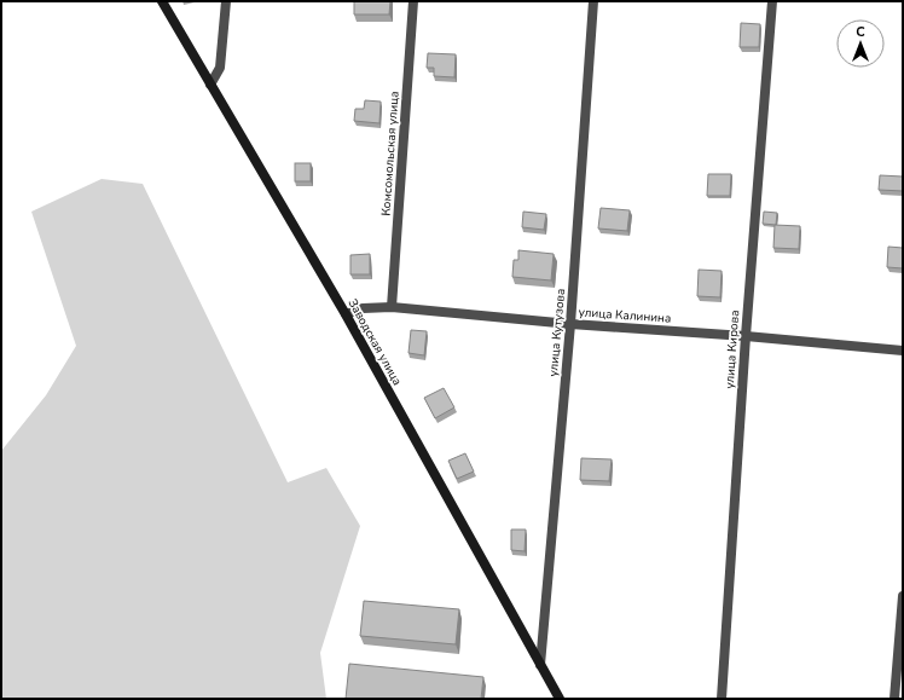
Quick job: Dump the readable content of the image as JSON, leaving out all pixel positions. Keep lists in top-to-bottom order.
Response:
{
  "streets": {
    "street": [
      "Комсомольская улица",
      "улица Калинина",
      "улица Кутузова",
      "Заводская улица",
      "улица Кирова"
    ]
  },
  "crossings": [
    ["Комсомольская улица", "улица Калинина"],
    ["улица Калинина", "улица Кутузова"],
    ["улица Калинина", "Заводская улица"],
    ["улица Калинина", "улица Кирова"],
    ["улица Кутузова", "Заводская улица"]
  ],
  "north": "top"
}
